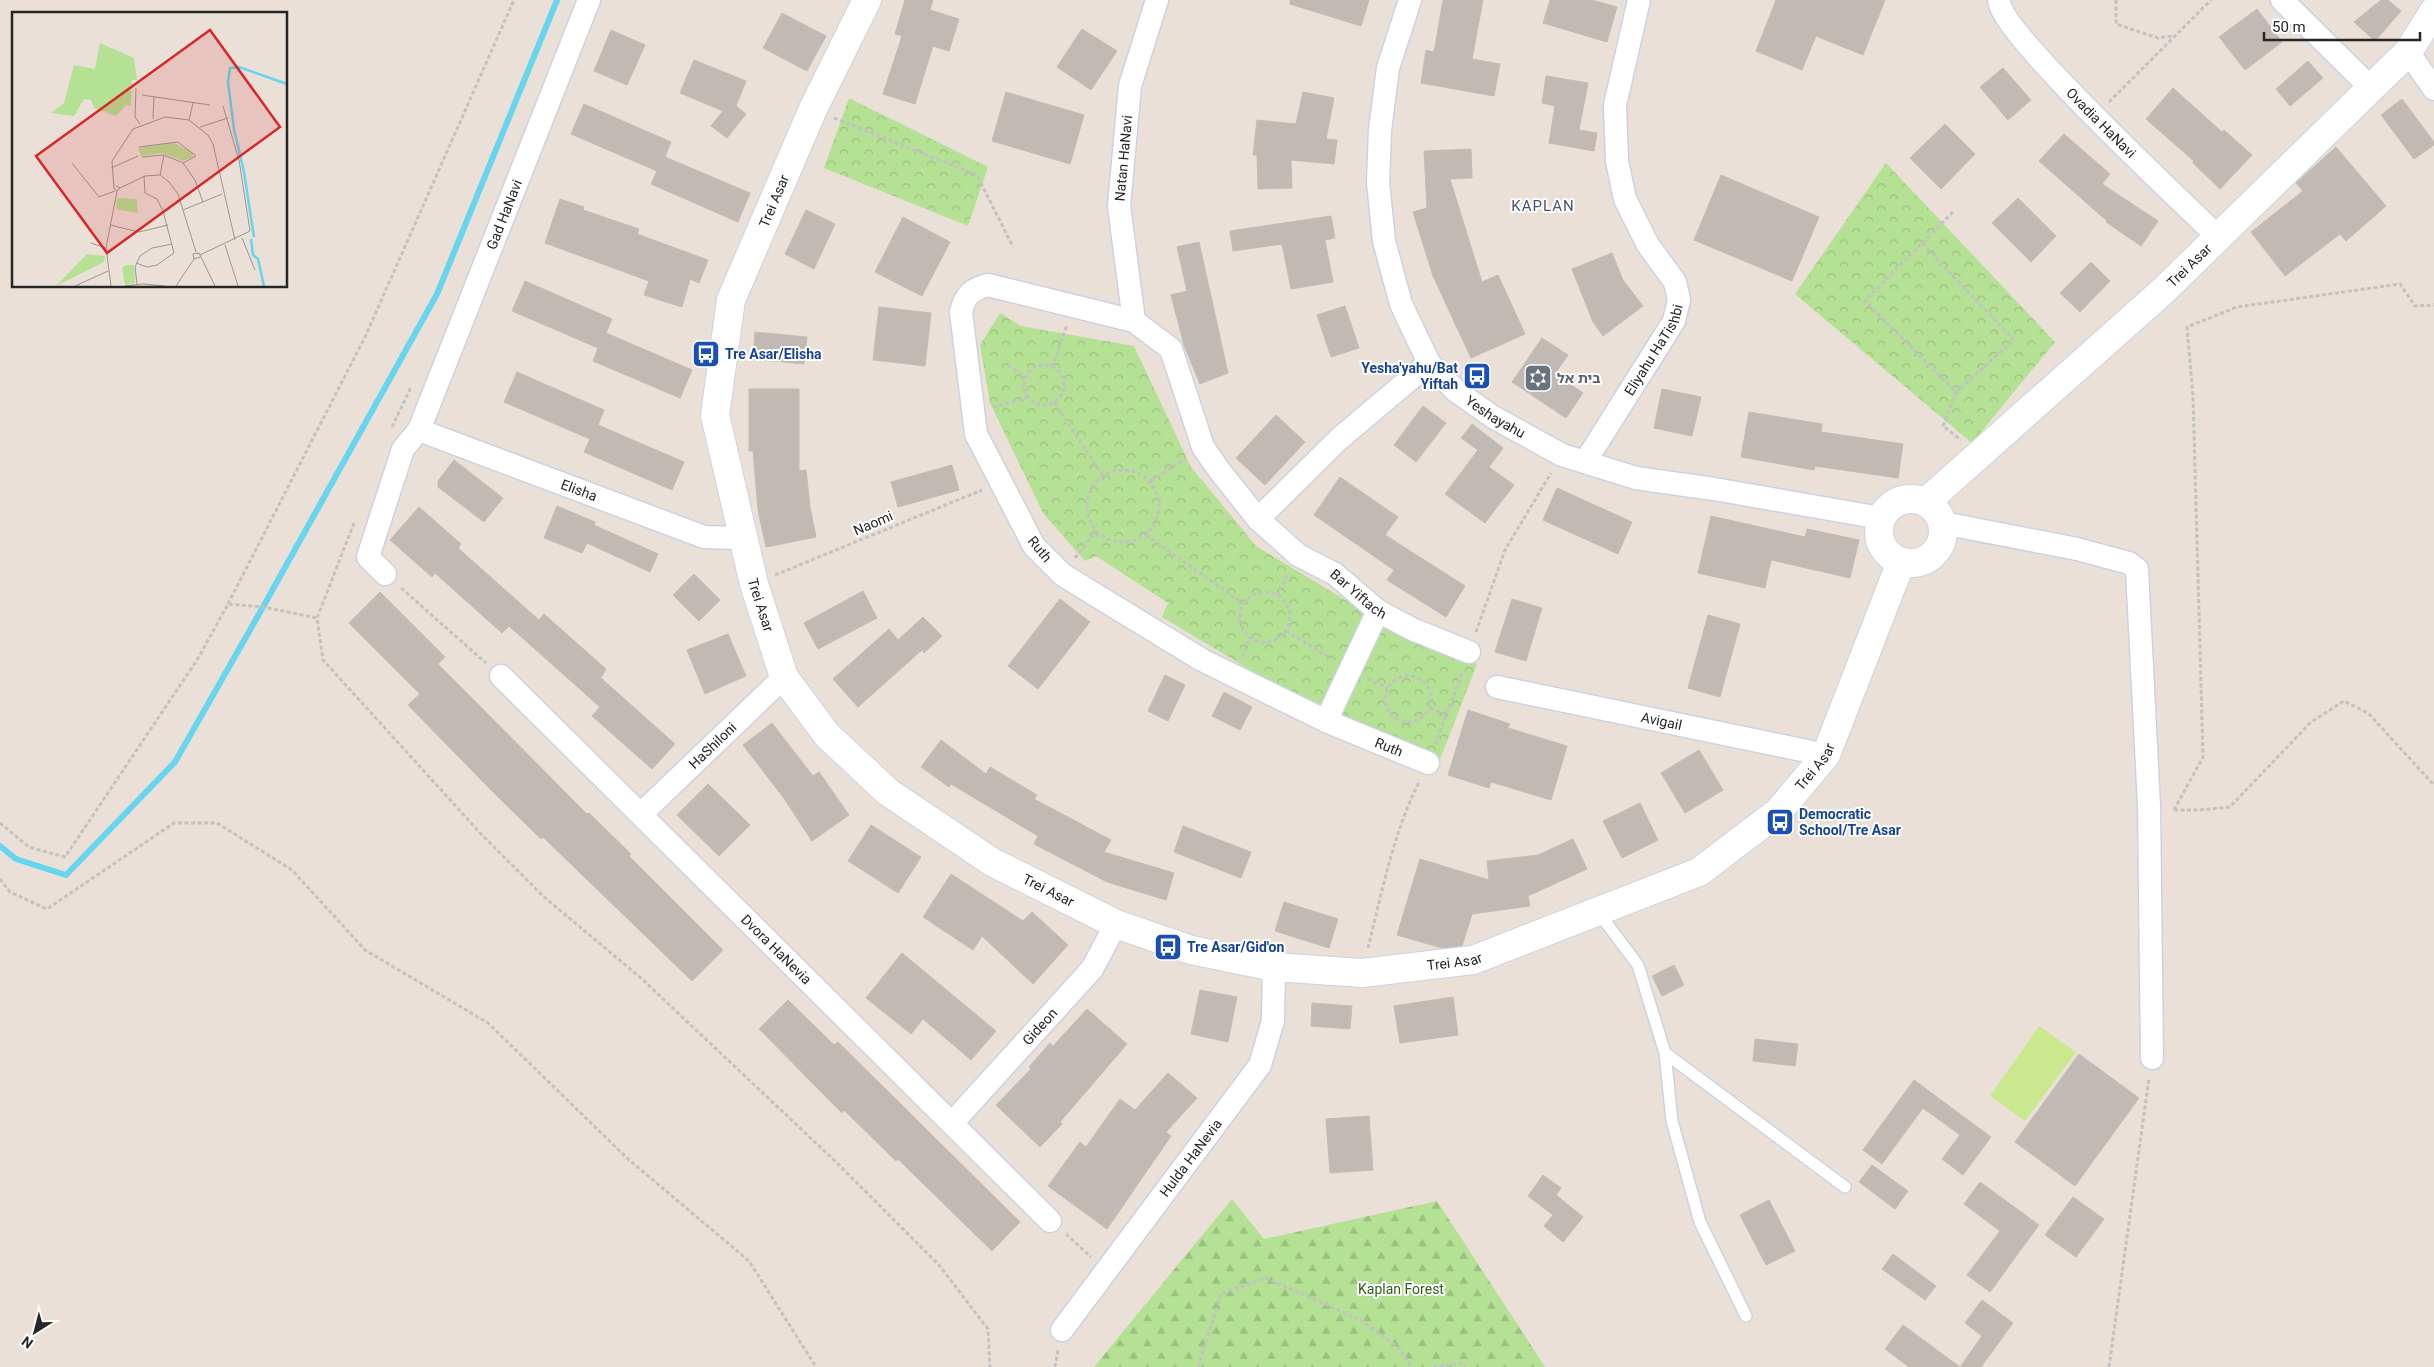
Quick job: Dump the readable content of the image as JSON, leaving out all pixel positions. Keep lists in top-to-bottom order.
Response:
{
  "streets": {
    "street": [
      "Ovadia HaNavi",
      "Natan HaNavi",
      "Trei Asar",
      "Gad HaNavi",
      "Eliyahu HaTishbi",
      "Yeshayahu",
      "Elisha",
      "Ruth",
      "Bar Yiftach",
      "Avigail",
      "HaShiloni",
      "Dvora HaNevia",
      "Gideon",
      "Hulda HaNevia"
    ],
    "path": ["Naomi"]
  },
  "crossings": [
    ["Ovadia HaNavi", "Trei Asar"],
    ["Natan HaNavi", "Ruth"],
    ["Natan HaNavi", "Bar Yiftach"],
    ["Trei Asar", "Yeshayahu"],
    ["Trei Asar", "Elisha"],
    ["Trei Asar", "Naomi"],
    ["Trei Asar", "Avigail"],
    ["Trei Asar", "HaShiloni"],
    ["Trei Asar", "Gideon"],
    ["Trei Asar", "Hulda HaNevia"],
    ["Gad HaNavi", "Elisha"],
    ["Eliyahu HaTishbi", "Yeshayahu"],
    ["Naomi", "Ruth"],
    ["Ruth", "Bar Yiftach"],
    ["HaShiloni", "Dvora HaNevia"],
    ["Dvora HaNevia", "Gideon"]
  ],
  "districts": ["KAPLAN"],
  "parks": ["Kaplan Forest"],
  "places": {
    "bus stop": [
      "Tre Asar/Elisha",
      "Yesha'yahu/Bat Yiftah",
      "Democratic School/Tre Asar",
      "Tre Asar/Gid'on"
    ],
    "synagogue": ["בית אל"]
  },
  "scale_bar": "50 m",
  "north": "bottom left"
}
